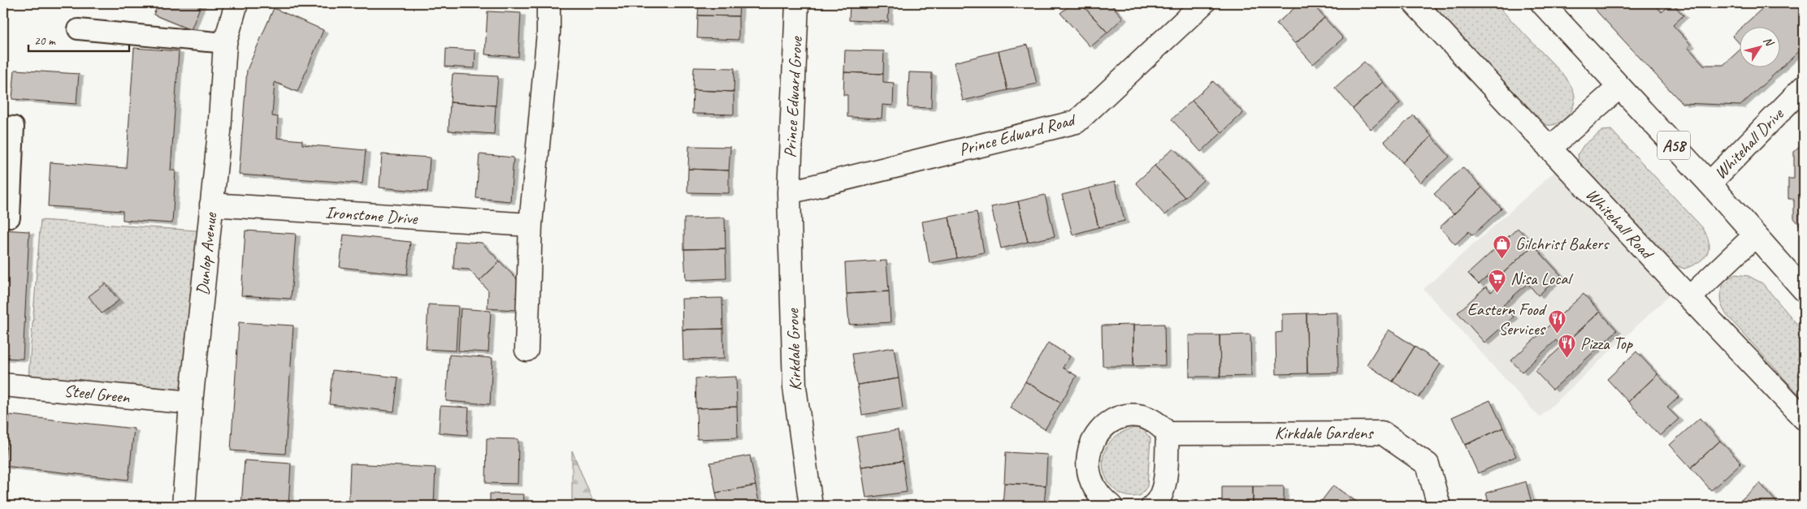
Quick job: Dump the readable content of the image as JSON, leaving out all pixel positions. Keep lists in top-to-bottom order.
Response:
{
  "streets": {
    "street": [
      "Prince Edward Grove",
      "Prince Edward Road",
      "Whitehall Drive",
      "A58",
      "Ironstone Drive",
      "Whitehall Road",
      "Dunlop Avenue",
      "Kirkdale Grove",
      "Steel Green",
      "Kirkdale Gardens"
    ]
  },
  "crossings": [
    ["Prince Edward Grove", "Prince Edward Road"],
    ["Prince Edward Grove", "Kirkdale Grove"],
    ["Prince Edward Road", "Kirkdale Grove"],
    ["Whitehall Drive", "A58"],
    ["Ironstone Drive", "Dunlop Avenue"],
    ["Dunlop Avenue", "Steel Green"]
  ],
  "places": {
    "shop": ["Gilchrist Bakers"],
    "supermarket": ["Nisa Local"],
    "restaurant": ["Eastern Food Services", "Pizza Top"]
  },
  "scale_bar": "20 m",
  "north": "top right"
}
